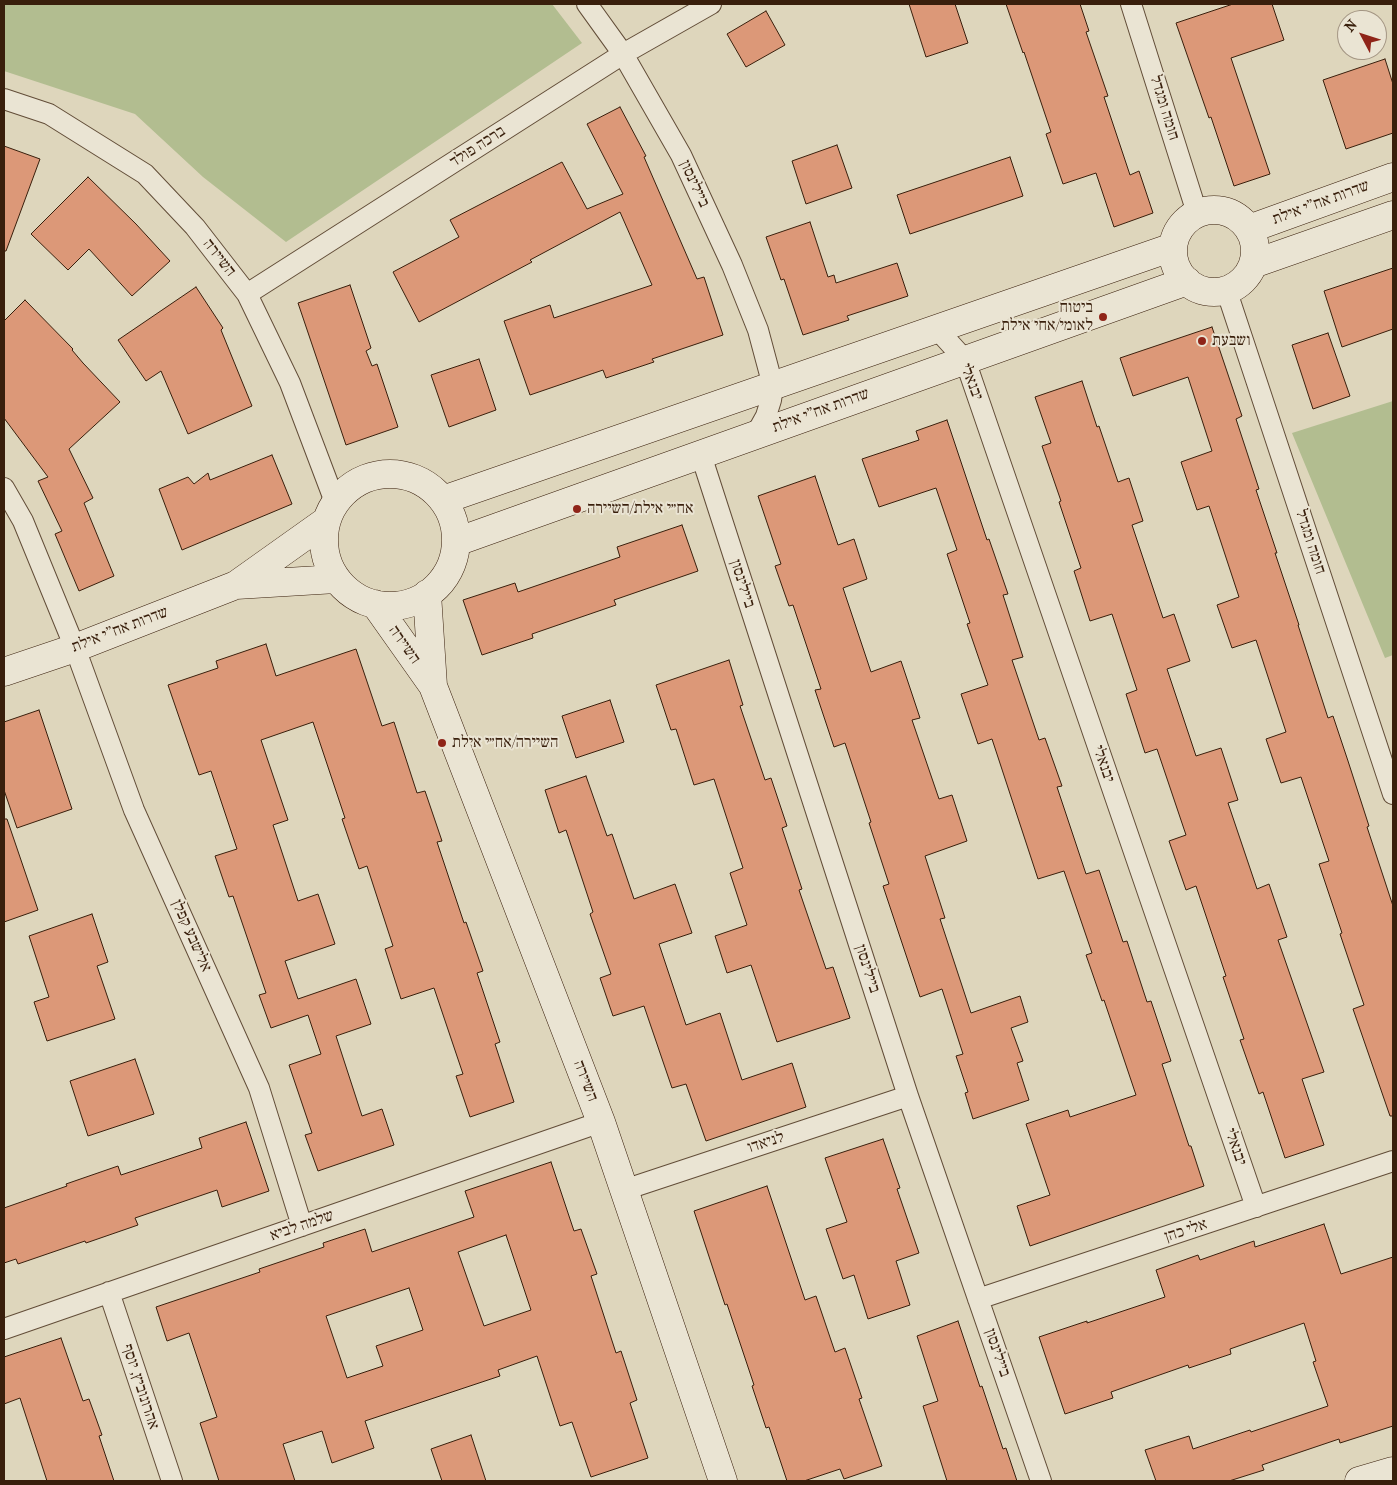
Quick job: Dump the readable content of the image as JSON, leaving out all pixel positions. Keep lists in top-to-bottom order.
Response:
{
  "streets": {
    "main road": ["שדרות אח\"י אילת", "השיירה"],
    "street": [
      "חומה ומגדל",
      "ברכה פולד",
      "ביילינסון",
      "יבנאלי",
      "אלישבע קפלן",
      "לניאדו",
      "שלמה לביא",
      "אלי כהן",
      "אהרונוביץ, יוסף"
    ]
  },
  "crossings": [
    ["חומה ומגדל", "שדרות אח\"י אילת"],
    ["ברכה פולד", "ביילינסון"],
    ["ברכה פולד", "השיירה"],
    ["ביילינסון", "שדרות אח\"י אילת"],
    ["ביילינסון", "לניאדו"],
    ["ביילינסון", "אלי כהן"],
    ["שדרות אח\"י אילת", "השיירה"],
    ["שדרות אח\"י אילת", "יבנאלי"],
    ["שדרות אח\"י אילת", "אלישבע קפלן"],
    ["השיירה", "לניאדו"],
    ["השיירה", "שלמה לביא"],
    ["יבנאלי", "אלי כהן"],
    ["אלישבע קפלן", "שלמה לביא"],
    ["שלמה לביא", "אהרונוביץ, יוסף"]
  ],
  "places": [
    "ביטוח לאומי/אחי אילת",
    "ושבעת",
    "אח״י אילת/השיירה",
    "השיירה/אח״י אילת"
  ],
  "north": "top left"
}
